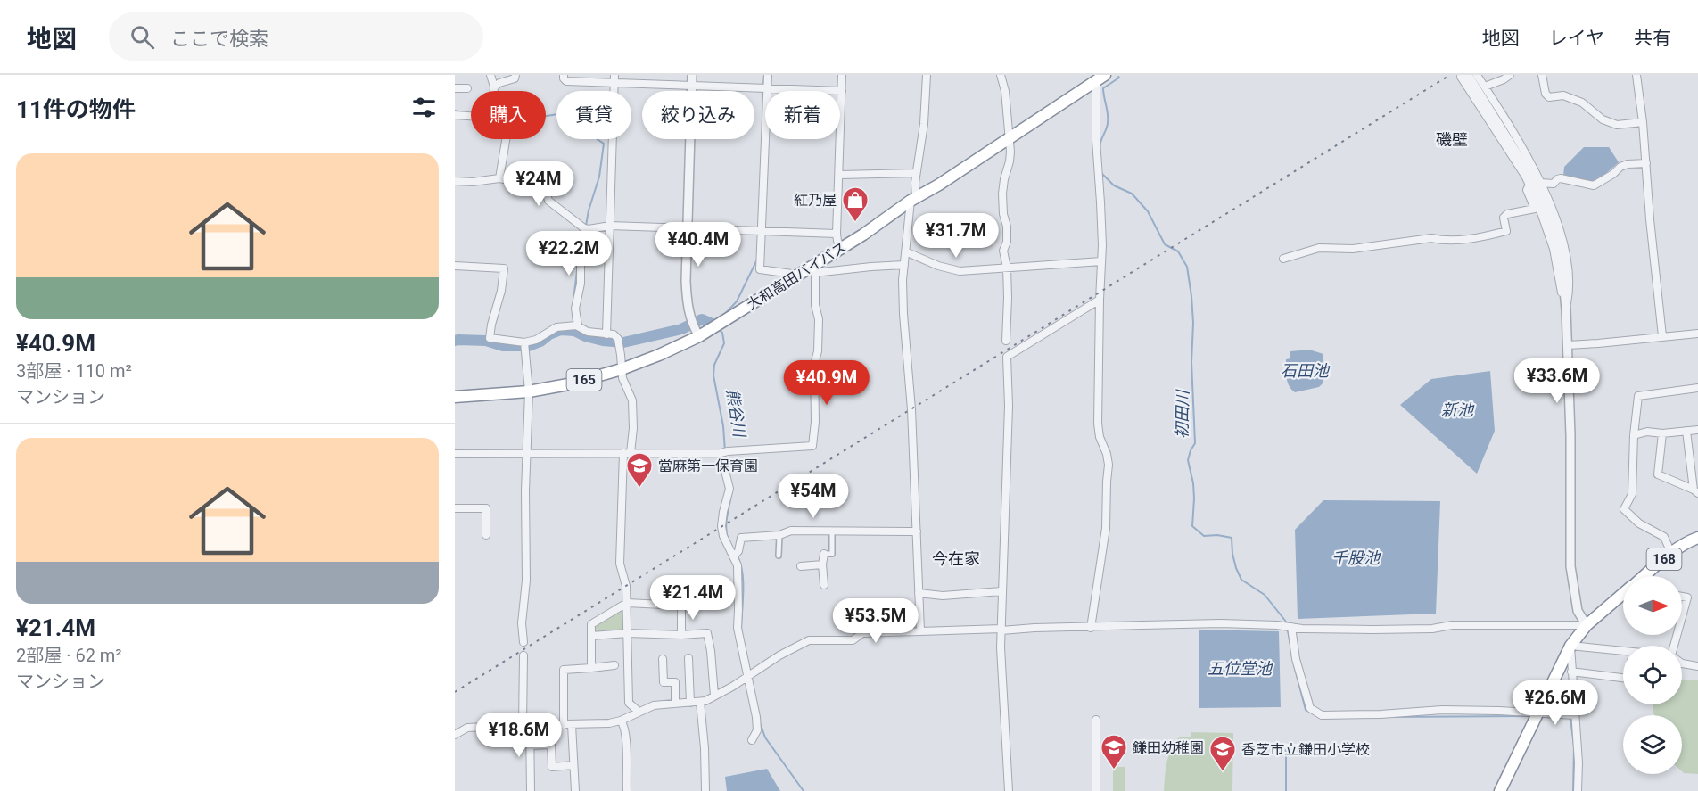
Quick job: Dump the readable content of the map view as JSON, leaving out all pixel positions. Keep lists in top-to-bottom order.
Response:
{
  "streets": {
    "highway": ["大和高田バイパス", "165", "168"]
  },
  "districts": ["磯壁", "今在家"],
  "water": [
    "石田池",
    "新池",
    "熊谷川",
    "初田川",
    "千股池",
    "五位堂池"
  ],
  "places": {
    "shop": ["紅乃屋"],
    "school or university": ["當麻第一保育園", "鎌田幼稚園", "香芝市立鎌田小学校"]
  },
  "north": "right",
  "page": {
    "header": "地図",
    "search": "ここで検索",
    "nav": ["地図", "レイヤ", "共有"],
    "heading": "11件の物件",
    "chip": [
      "購入",
      "賃貸",
      "絞り込み",
      "新着"
    ],
    "list": [
      {
        "name": "¥40.9M",
        "note": "3部屋 · 110 m² · マンション"
      },
      {
        "name": "¥21.4M",
        "note": "2部屋 · 62 m² · マンション"
      }
    ],
    "price": [
      "¥24M",
      "¥31.7M",
      "¥40.4M",
      "¥22.2M",
      "¥33.6M",
      "¥40.9M",
      "¥54M",
      "¥21.4M",
      "¥53.5M",
      "¥26.6M",
      "¥18.6M"
    ]
  }
}
